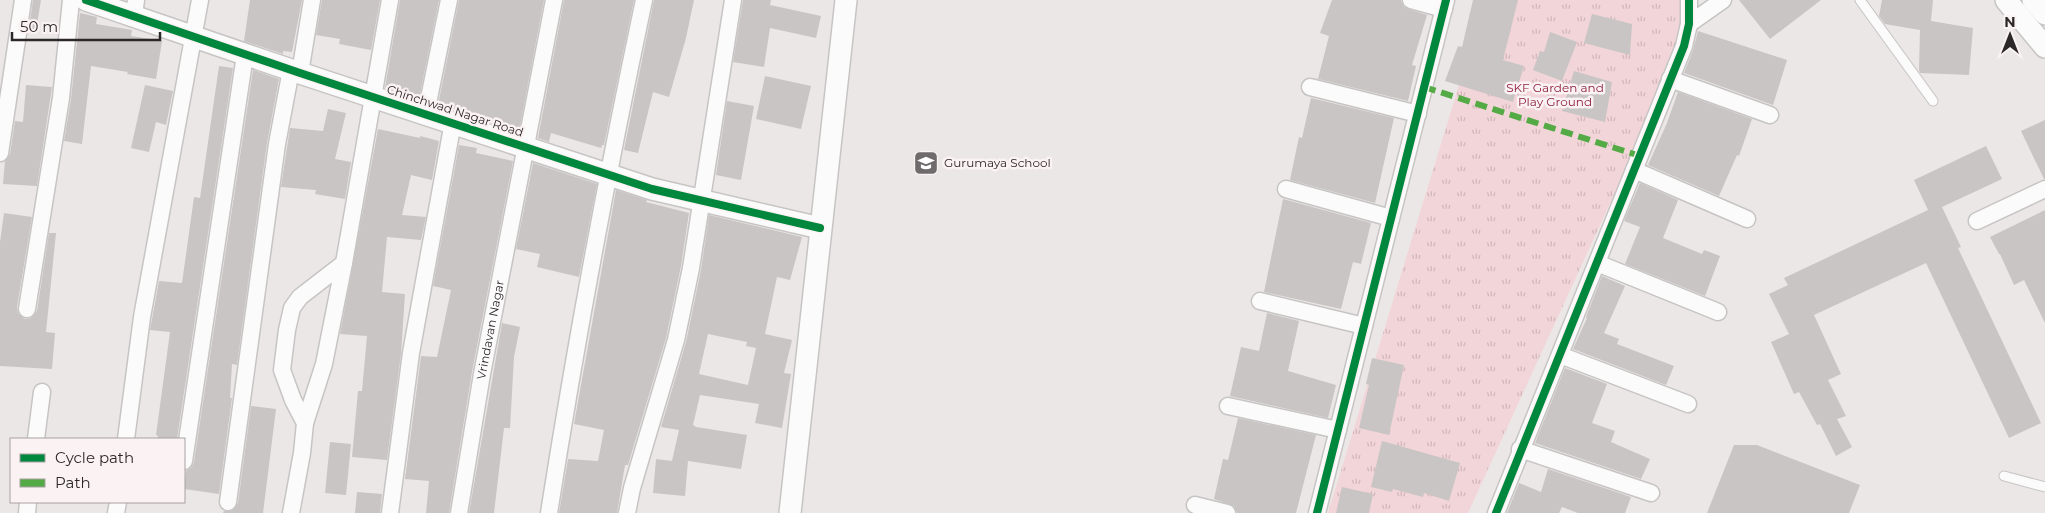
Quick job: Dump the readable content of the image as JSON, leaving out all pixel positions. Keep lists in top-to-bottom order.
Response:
{
  "streets": {
    "street": ["Chinchwad Nagar Road", "Vrindavan Nagar"]
  },
  "crossings": [
    ["Chinchwad Nagar Road", "Vrindavan Nagar"]
  ],
  "parks": ["SKF Garden and Play Ground"],
  "places": {
    "school or university": ["Gurumaya School"]
  },
  "legend": ["Cycle path", "Path"],
  "scale_bar": "50 m",
  "north": "top"
}
